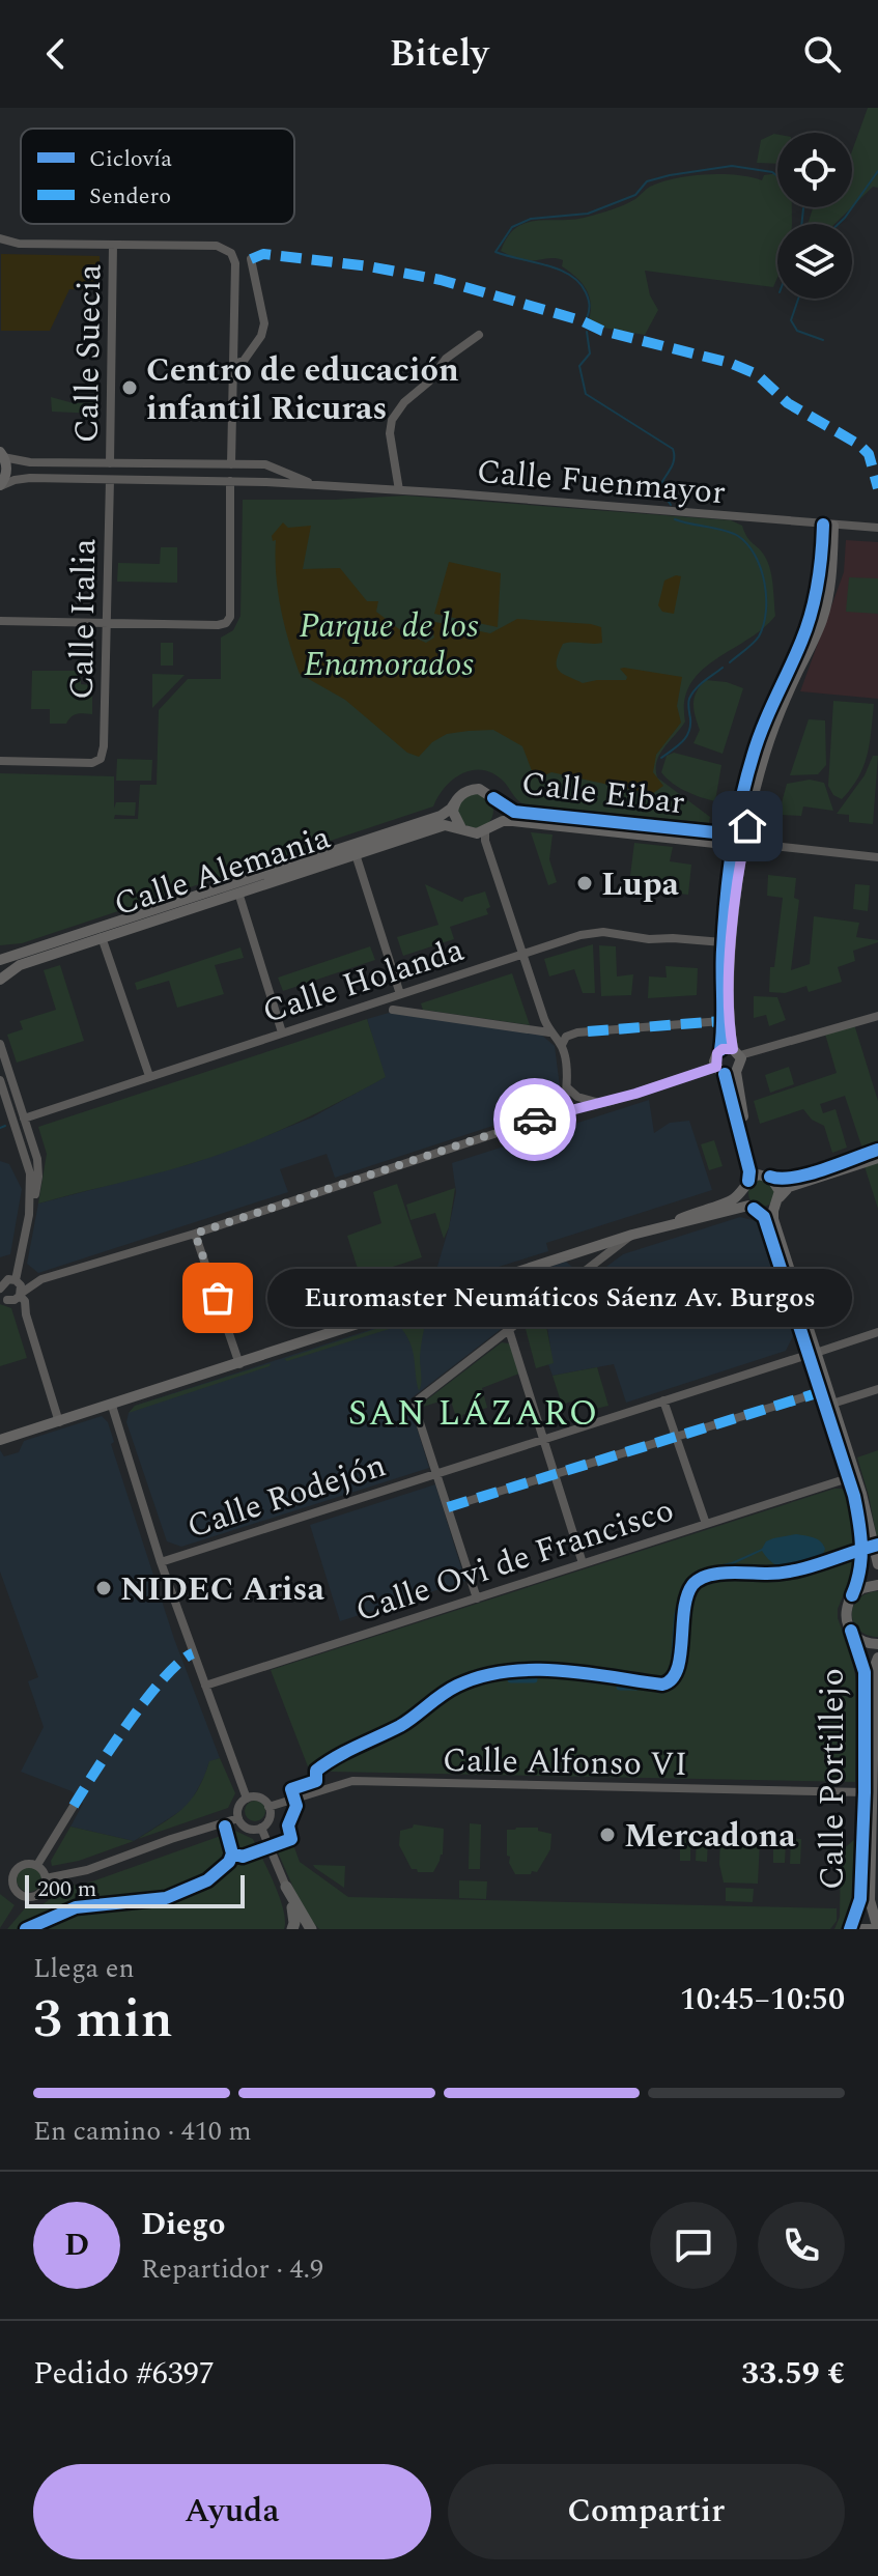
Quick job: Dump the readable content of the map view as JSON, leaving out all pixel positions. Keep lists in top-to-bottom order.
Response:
{
  "streets": {
    "main road": ["Calle Eibar", "Calle Alemania", "Calle Portillejo"],
    "street": [
      "Calle Suecia",
      "Calle Fuenmayor",
      "Calle Italia",
      "Calle Holanda",
      "Calle Rodejón",
      "Calle Ovi de Francisco",
      "Calle Alfonso VI"
    ]
  },
  "crossings": [
    ["Calle Suecia", "Calle Fuenmayor"],
    ["Calle Fuenmayor", "Calle Italia"],
    ["Calle Eibar", "Calle Alemania"],
    ["Calle Alfonso VI", "Calle Portillejo"]
  ],
  "districts": ["SAN LÁZARO"],
  "parks": ["Parque de los Enamorados"],
  "places": [
    "Centro de educación infantil Ricuras",
    "Lupa",
    "Euromaster Neumáticos Sáenz Av. Burgos",
    "NIDEC Arisa",
    "Mercadona"
  ],
  "legend": ["Ciclovía", "Sendero"],
  "scale_bar": "200 m",
  "page": {
    "header": "Bitely",
    "bubble": "Euromaster Neumáticos Sáenz Av. Burgos",
    "scale": "200 m",
    "heading": ["3 min", "Llega en", "10:45–10:50"],
    "panel": [
      "Diego",
      "Repartidor · 4.9",
      "Pedido #6397",
      "33.59 €"
    ],
    "bar": "En camino · 410 m",
    "round": "D",
    "buttons": ["Ayuda", "Compartir"]
  }
}
